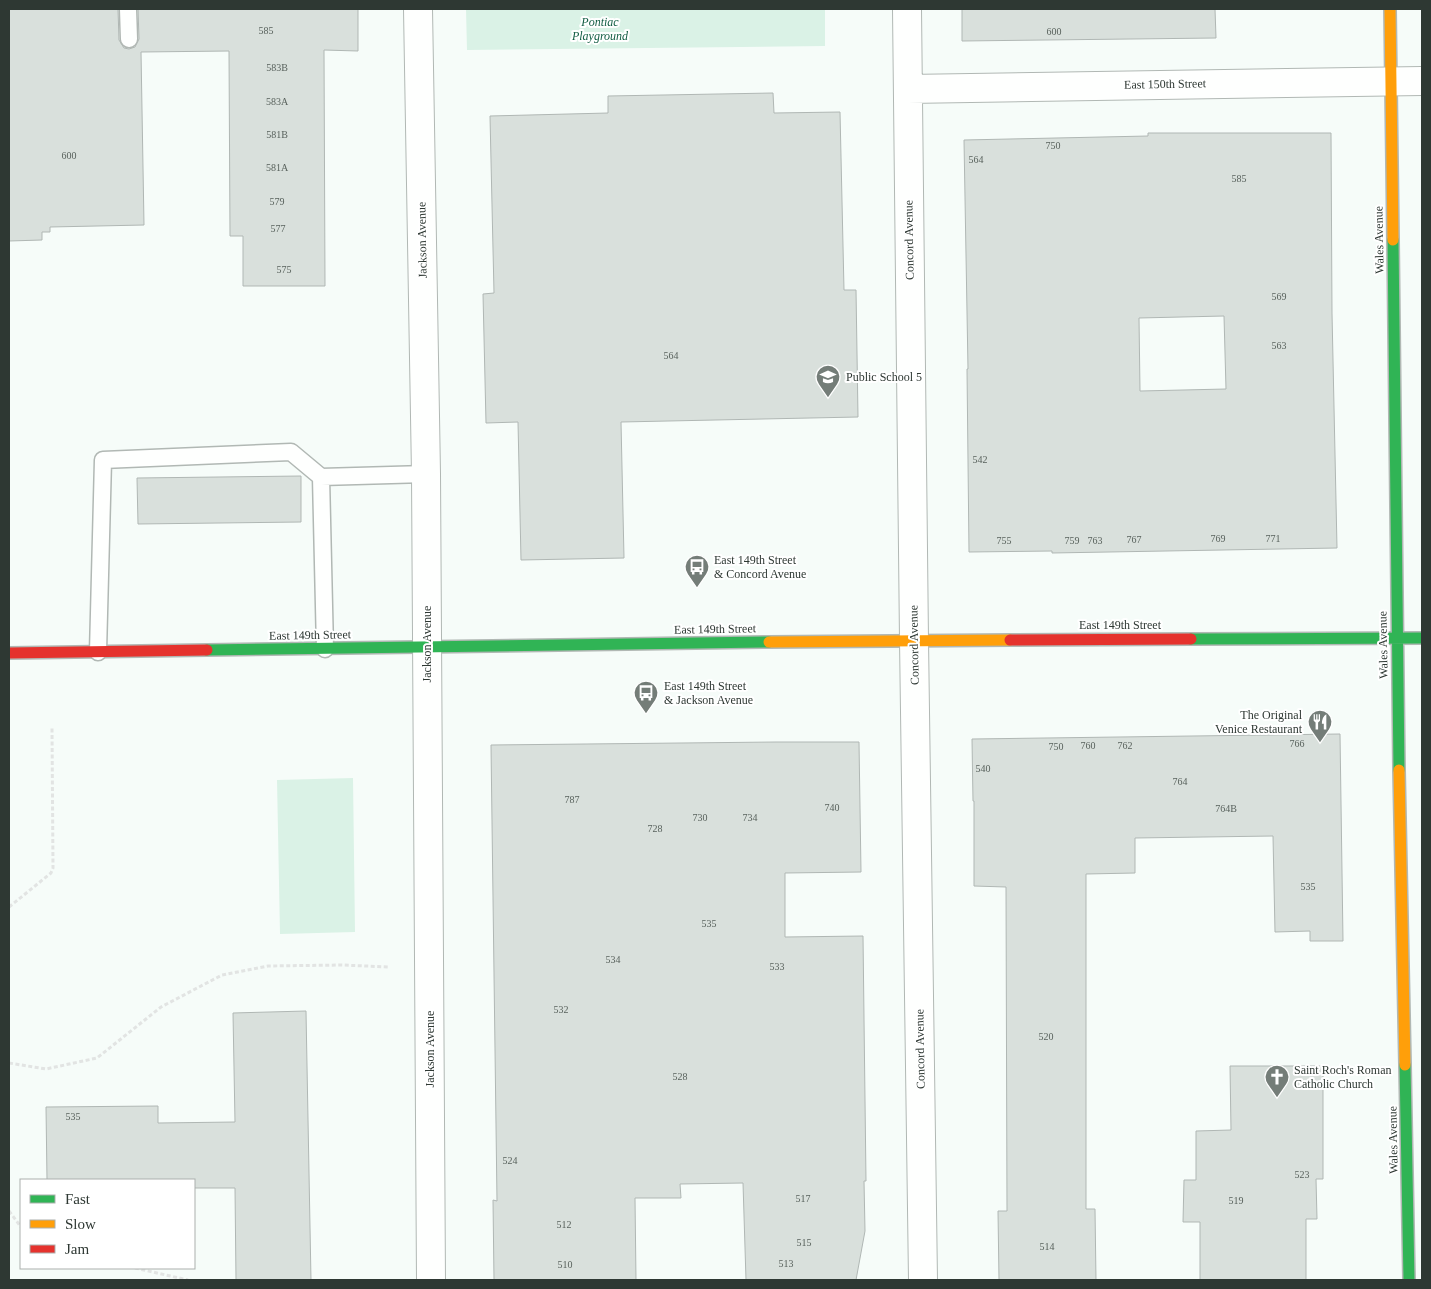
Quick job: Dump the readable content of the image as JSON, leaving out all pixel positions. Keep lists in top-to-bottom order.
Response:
{
  "streets": {
    "main road": ["Wales Avenue", "East 149th Street"],
    "street": ["East 150th Street", "Jackson Avenue", "Concord Avenue"]
  },
  "crossings": [
    ["East 150th Street", "Concord Avenue"],
    ["East 150th Street", "Wales Avenue"],
    ["Jackson Avenue", "East 149th Street"],
    ["Concord Avenue", "East 149th Street"],
    ["Wales Avenue", "East 149th Street"]
  ],
  "parks": ["Pontiac Playground"],
  "places": {
    "school or university": ["Public School 5"],
    "bus stop": ["East 149th Street & Concord Avenue", "East 149th Street & Jackson Avenue"],
    "restaurant": ["The Original Venice Restaurant"],
    "church": ["Saint Roch's Roman Catholic Church"]
  },
  "house_numbers": [
    "585",
    "600",
    "583B",
    "583A",
    "581B",
    "750",
    "600",
    "564",
    "581A",
    "585",
    "579",
    "577",
    "575",
    "569",
    "563",
    "564",
    "542",
    "769",
    "771",
    "767",
    "755",
    "759",
    "763",
    "766",
    "760",
    "762",
    "750",
    "540",
    "764",
    "787",
    "740",
    "764B",
    "730",
    "734",
    "728",
    "535",
    "535",
    "534",
    "533",
    "532",
    "520",
    "528",
    "535",
    "524",
    "523",
    "517",
    "519",
    "512",
    "515",
    "514",
    "513",
    "510"
  ],
  "legend": ["Fast", "Slow", "Jam"]
}
